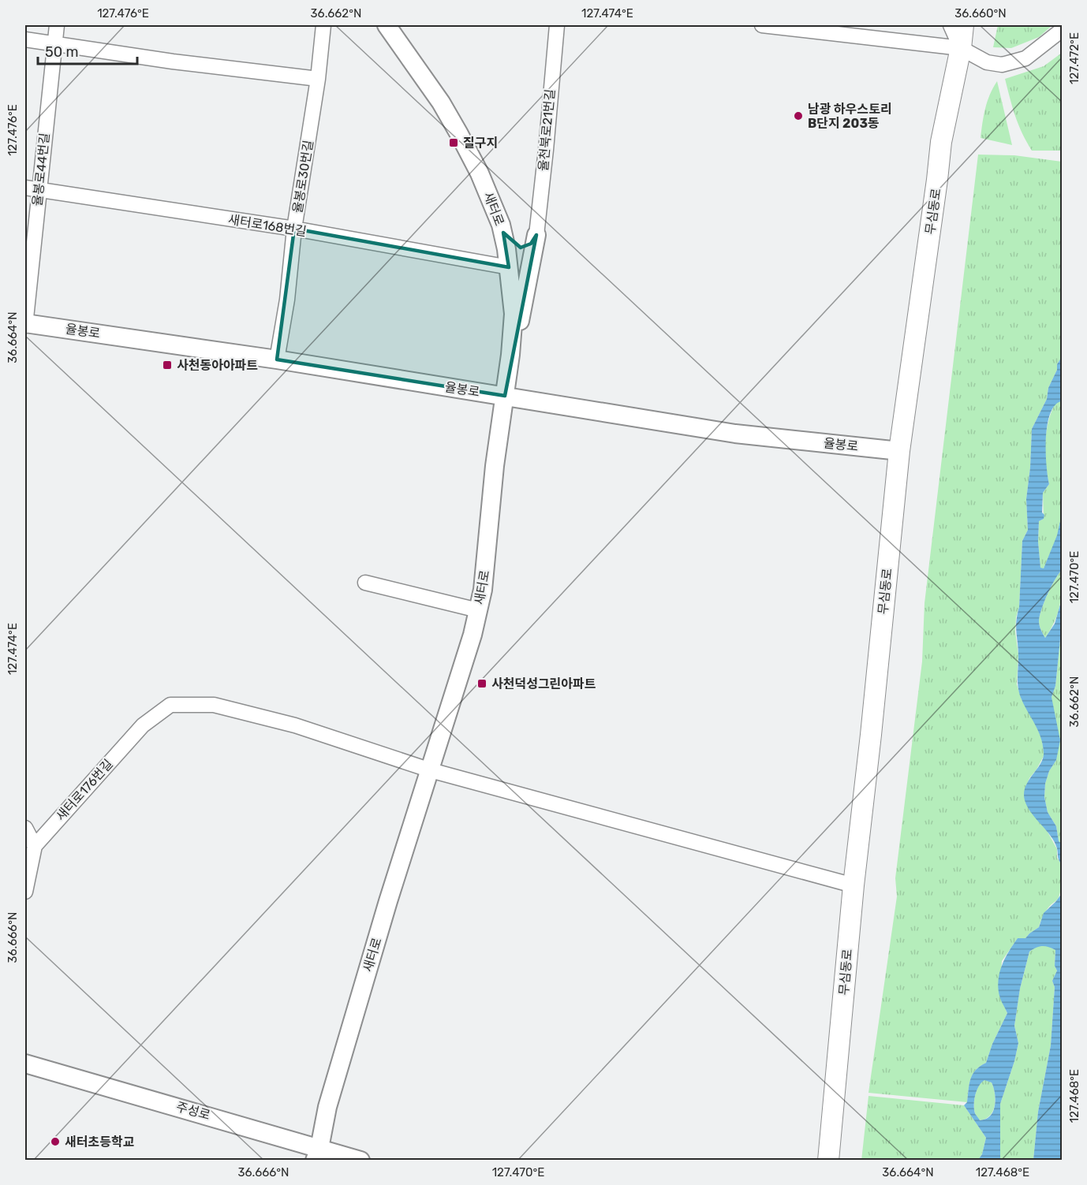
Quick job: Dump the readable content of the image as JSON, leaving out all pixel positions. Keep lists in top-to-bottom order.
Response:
{
  "streets": {
    "main road": ["무심동로"],
    "street": [
      "율천북로21번길",
      "율봉로44번길",
      "율봉로30번길",
      "새터로",
      "새터로168번길",
      "율봉로",
      "새터로176번길",
      "주성로"
    ]
  },
  "crossings": [
    ["율봉로44번길", "새터로168번길"],
    ["율봉로44번길", "율봉로"],
    ["율봉로30번길", "새터로168번길"],
    ["율봉로30번길", "율봉로"],
    ["새터로", "새터로168번길"],
    ["새터로", "율봉로"],
    ["새터로", "새터로176번길"],
    ["새터로", "주성로"],
    ["무심동로", "율봉로"]
  ],
  "places": {
    "other": ["남광 하우스토리 B단지 203동", "새터초등학교"],
    "transit": ["질구지", "사천동아아파트", "사천덕성그린아파트"]
  },
  "scale_bar": "50 m",
  "coordinates": [
    "127.476°E",
    "36.662°N",
    "127.474°E",
    "36.660°N",
    "127.472°E",
    "36.664°N",
    "127.470°E",
    "36.666°N",
    "127.468°E"
  ]
}
